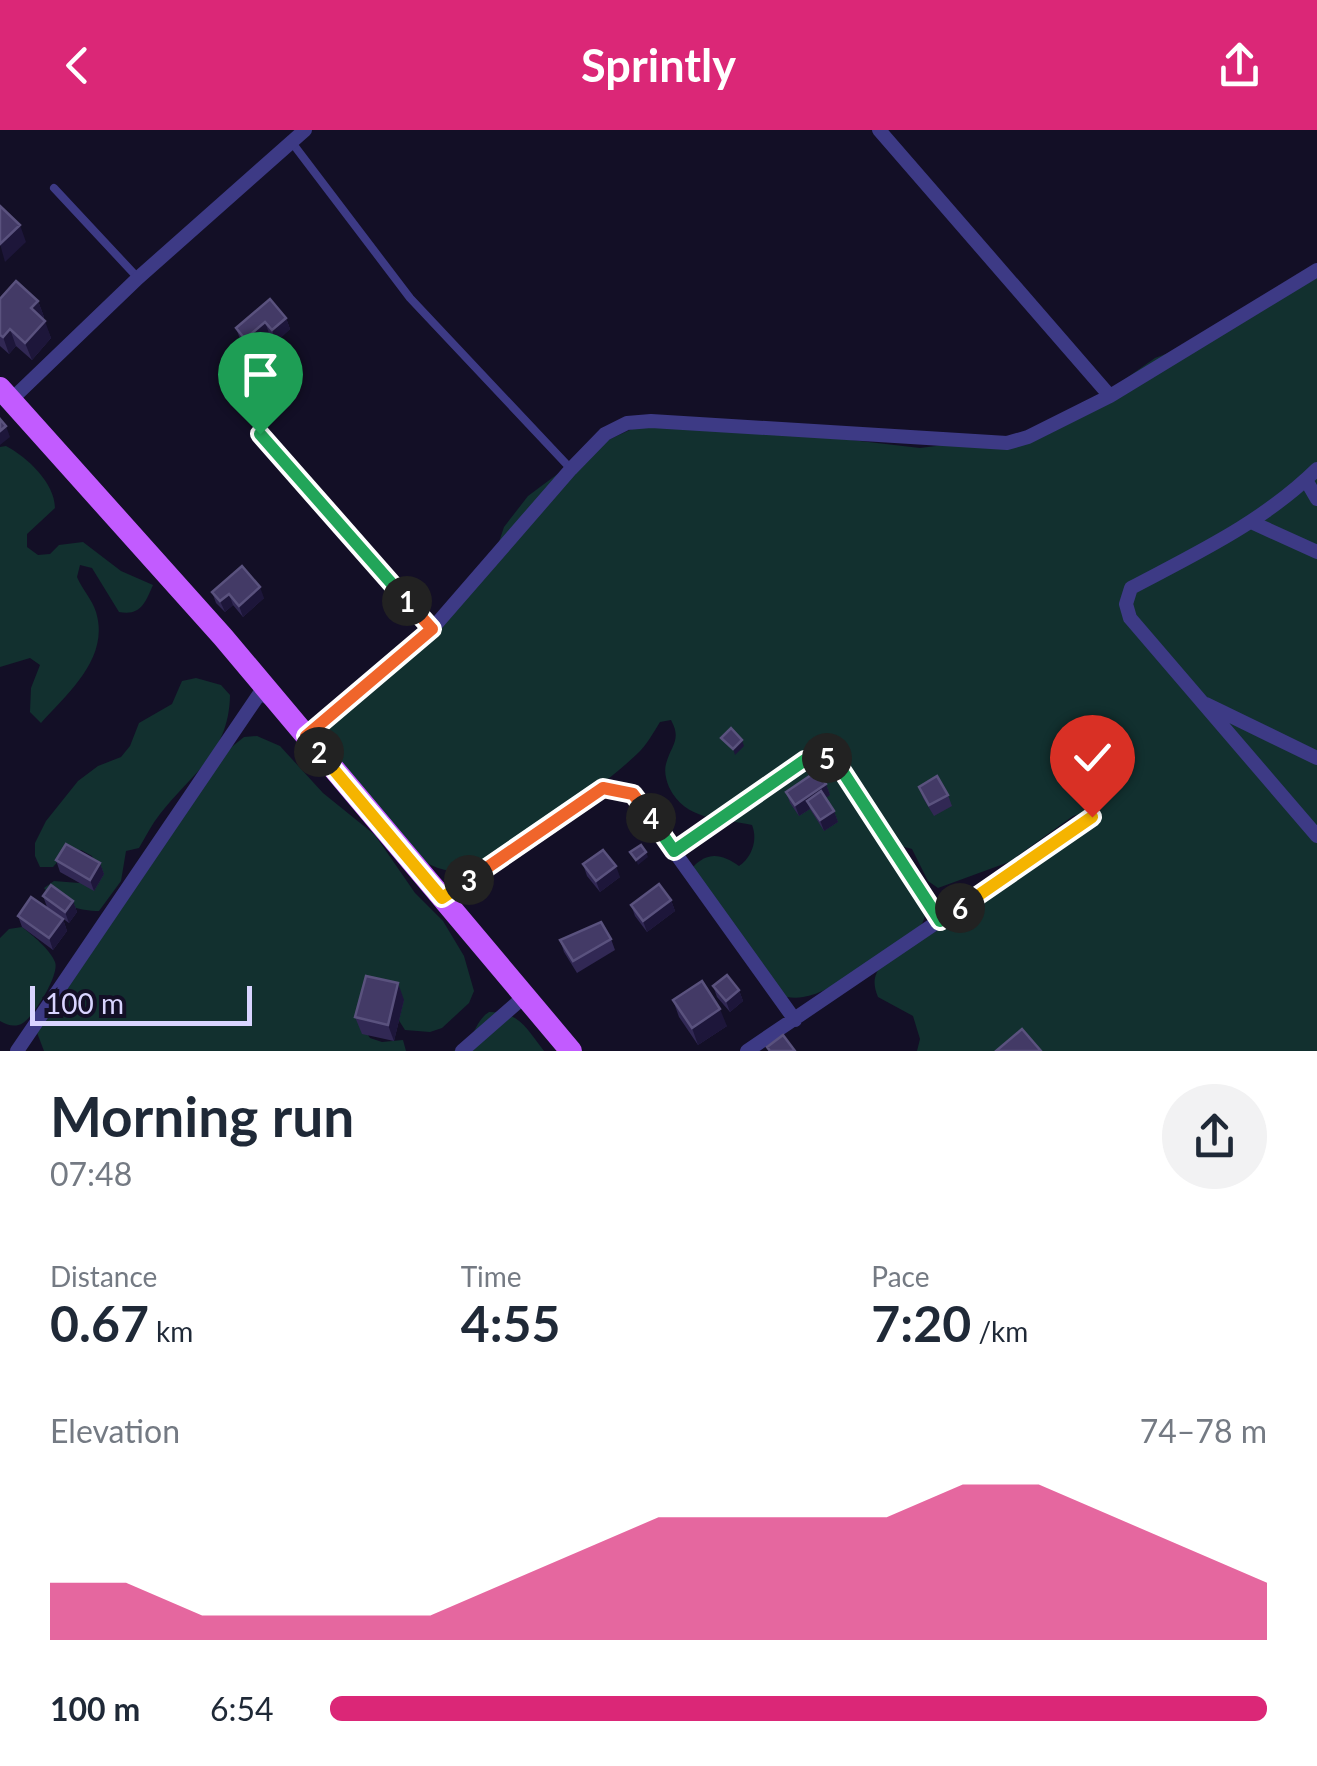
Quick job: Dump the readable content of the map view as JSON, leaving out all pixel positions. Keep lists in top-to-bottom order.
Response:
{
  "scale_bar": "100 m",
  "page": {
    "header": "Sprintly",
    "pins": [
      "1",
      "2",
      "5",
      "4",
      "3",
      "6"
    ],
    "scale": "100 m",
    "heading": ["Morning run", "07:48"],
    "stats": [
      ["Distance", "0.67 km"],
      ["Time", "4:55"],
      ["Pace", "7:20 /km"]
    ],
    "chart": ["Elevation", "74–78 m"],
    "list": [
      {
        "name": "100 m",
        "note": "6:54"
      }
    ]
  }
}
